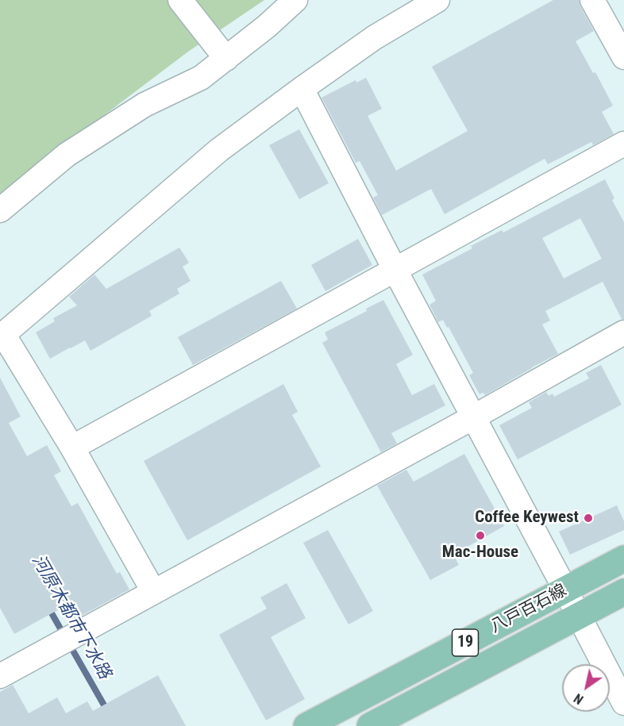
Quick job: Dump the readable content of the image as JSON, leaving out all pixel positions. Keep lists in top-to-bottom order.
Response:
{
  "streets": {
    "main road": ["八戸百石線", "19"]
  },
  "water": ["河原木都市下水路"],
  "places": ["Coffee Keywest", "Mac-House"],
  "north": "bottom left"
}
